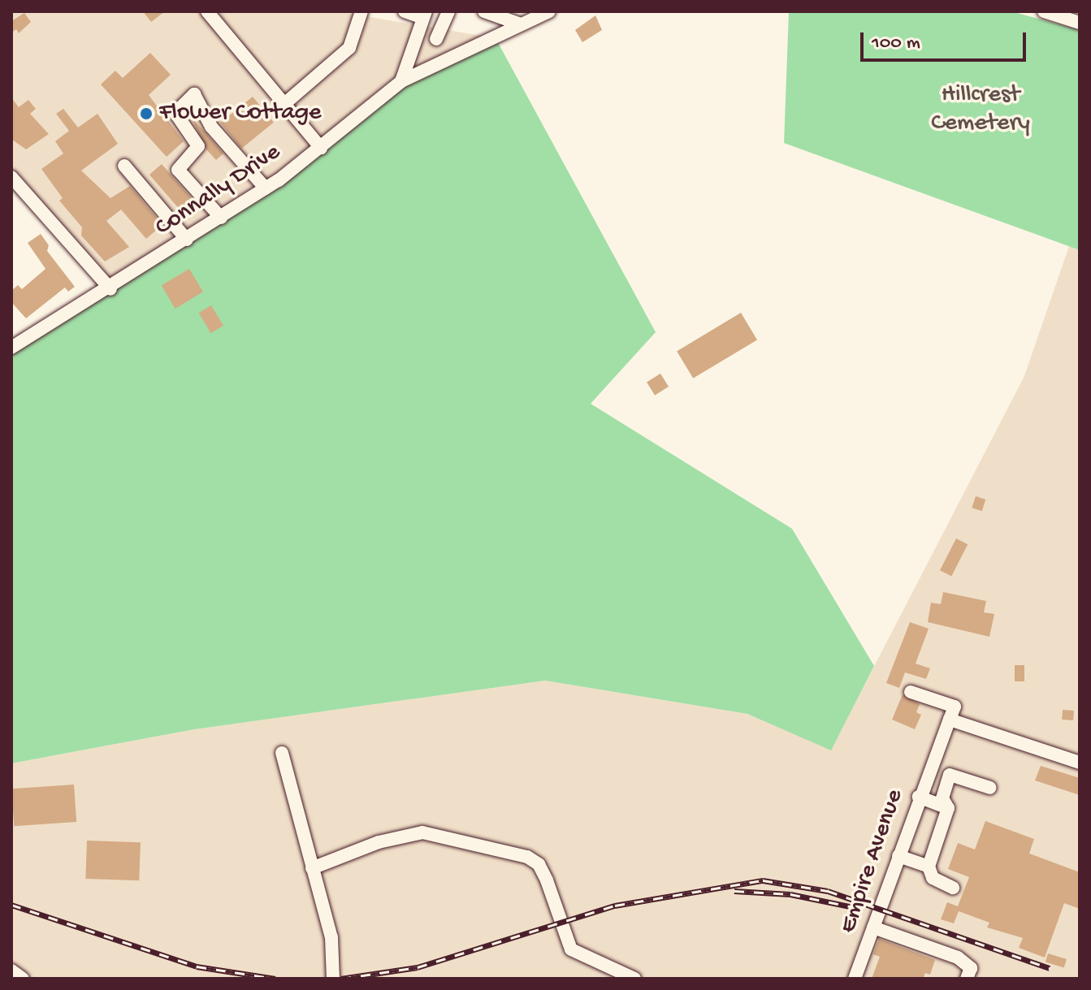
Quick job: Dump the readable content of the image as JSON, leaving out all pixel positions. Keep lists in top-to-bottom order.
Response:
{
  "streets": {
    "street": ["Connally Drive", "Empire Avenue"]
  },
  "parks": ["Hillcrest Cemetery"],
  "places": ["Flower Cottage"],
  "scale_bar": "100 m"
}
